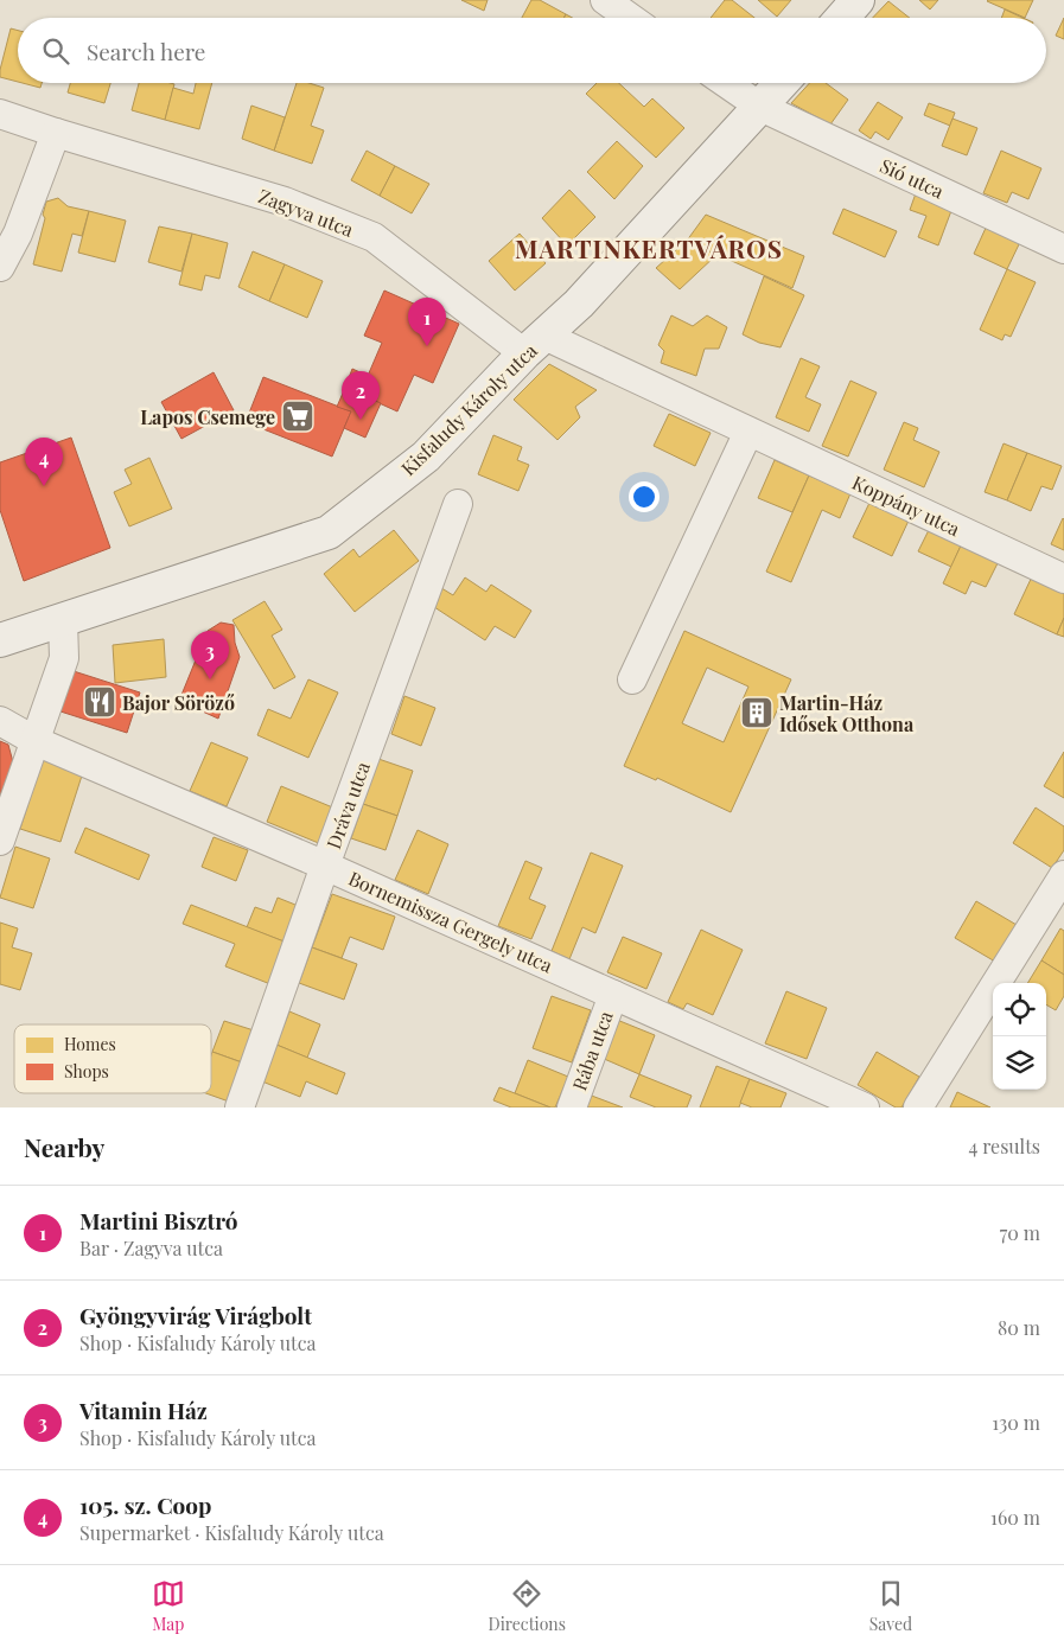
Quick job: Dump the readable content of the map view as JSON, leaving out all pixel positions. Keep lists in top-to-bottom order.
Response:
{
  "streets": {
    "main road": ["Kisfaludy Károly utca"],
    "street": [
      "Sió utca",
      "Zagyva utca",
      "Koppány utca",
      "Dráva utca",
      "Bornemissza Gergely utca",
      "Rába utca"
    ]
  },
  "crossings": [
    ["Sió utca", "Kisfaludy Károly utca"],
    ["Zagyva utca", "Kisfaludy Károly utca"],
    ["Zagyva utca", "Koppány utca"],
    ["Kisfaludy Károly utca", "Koppány utca"],
    ["Dráva utca", "Bornemissza Gergely utca"],
    ["Bornemissza Gergely utca", "Rába utca"]
  ],
  "districts": ["MARTINKERTVÁROS"],
  "places": {
    "supermarket": ["Lapos Csemege"],
    "restaurant": ["Bajor Söröző"],
    "building": ["Martin-Ház Idősek Otthona"]
  },
  "legend": ["Homes", "Shops"],
  "page": {
    "search": "Search here",
    "pins": [
      "1",
      "2",
      "4",
      "3"
    ],
    "heading": ["Nearby", "4 results"],
    "list": [
      {
        "mark": "1",
        "name": "Martini Bisztró",
        "note": "Bar · Zagyva utca",
        "value": "70 m"
      },
      {
        "mark": "2",
        "name": "Gyöngyvirág Virágbolt",
        "note": "Shop · Kisfaludy Károly utca",
        "value": "80 m"
      },
      {
        "mark": "3",
        "name": "Vitamin Ház",
        "note": "Shop · Kisfaludy Károly utca",
        "value": "130 m"
      },
      {
        "mark": "4",
        "name": "105. sz. Coop",
        "note": "Supermarket · Kisfaludy Károly utca",
        "value": "160 m"
      }
    ],
    "nav": ["Map", "Directions", "Saved"]
  }
}
